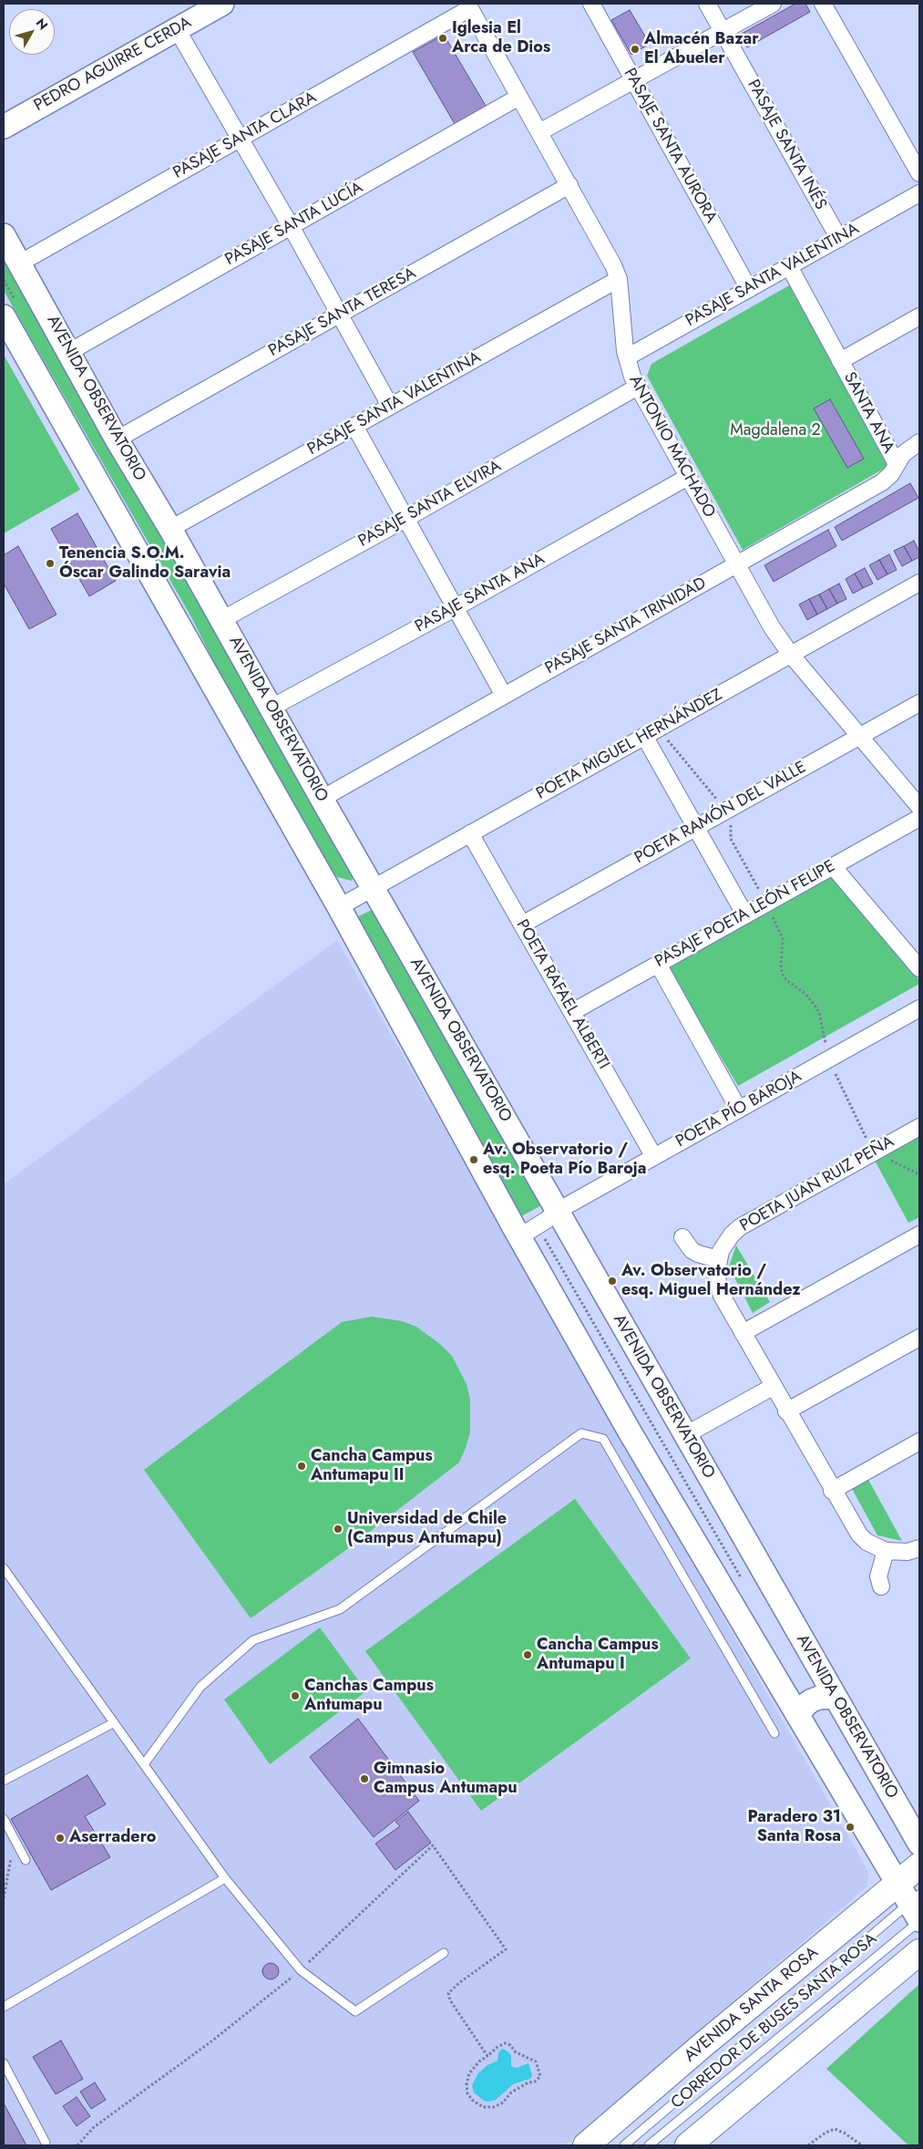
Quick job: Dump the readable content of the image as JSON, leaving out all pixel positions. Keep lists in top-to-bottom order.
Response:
{
  "streets": {
    "main road": ["PEDRO AGUIRRE CERDA", "AVENIDA OBSERVATORIO", "AVENIDA SANTA ROSA"],
    "street": [
      "PASAJE SANTA CLARA",
      "PASAJE SANTA INÉS",
      "PASAJE SANTA AURORA",
      "PASAJE SANTA LUCÍA",
      "PASAJE SANTA VALENTINA",
      "PASAJE SANTA TERESA",
      "SANTA ANA",
      "ANTONIO MACHADO",
      "PASAJE SANTA ELVIRA",
      "PASAJE SANTA ANA",
      "PASAJE SANTA TRINIDAD",
      "POETA MIGUEL HERNÁNDEZ",
      "POETA RAMÓN DEL VALLE",
      "PASAJE POETA LEÓN FELIPE",
      "POETA RAFAEL ALBERTI",
      "POETA PÍO BAROJA",
      "POETA JUAN RUIZ PEÑA"
    ],
    "lane": ["CORREDOR DE BUSES SANTA ROSA"]
  },
  "crossings": [
    ["PASAJE SANTA CLARA", "AVENIDA OBSERVATORIO"],
    ["PASAJE SANTA CLARA", "ANTONIO MACHADO"],
    ["PASAJE SANTA INÉS", "PASAJE SANTA VALENTINA"],
    ["PASAJE SANTA AURORA", "PASAJE SANTA VALENTINA"],
    ["PASAJE SANTA LUCÍA", "AVENIDA OBSERVATORIO"],
    ["PASAJE SANTA LUCÍA", "ANTONIO MACHADO"],
    ["PASAJE SANTA VALENTINA", "AVENIDA OBSERVATORIO"],
    ["PASAJE SANTA VALENTINA", "SANTA ANA"],
    ["PASAJE SANTA VALENTINA", "ANTONIO MACHADO"],
    ["PASAJE SANTA TERESA", "AVENIDA OBSERVATORIO"],
    ["PASAJE SANTA TERESA", "ANTONIO MACHADO"],
    ["AVENIDA OBSERVATORIO", "PASAJE SANTA ELVIRA"],
    ["AVENIDA OBSERVATORIO", "PASAJE SANTA ANA"],
    ["AVENIDA OBSERVATORIO", "PASAJE SANTA TRINIDAD"],
    ["AVENIDA OBSERVATORIO", "POETA MIGUEL HERNÁNDEZ"],
    ["AVENIDA OBSERVATORIO", "POETA PÍO BAROJA"],
    ["SANTA ANA", "PASAJE SANTA TRINIDAD"],
    ["ANTONIO MACHADO", "PASAJE SANTA ELVIRA"],
    ["ANTONIO MACHADO", "PASAJE SANTA ANA"],
    ["ANTONIO MACHADO", "PASAJE SANTA TRINIDAD"],
    ["ANTONIO MACHADO", "POETA MIGUEL HERNÁNDEZ"],
    ["ANTONIO MACHADO", "POETA RAMÓN DEL VALLE"],
    ["POETA MIGUEL HERNÁNDEZ", "POETA RAFAEL ALBERTI"],
    ["POETA RAMÓN DEL VALLE", "POETA RAFAEL ALBERTI"],
    ["PASAJE POETA LEÓN FELIPE", "POETA RAFAEL ALBERTI"],
    ["POETA RAFAEL ALBERTI", "POETA PÍO BAROJA"],
    ["AVENIDA SANTA ROSA", "CORREDOR DE BUSES SANTA ROSA"]
  ],
  "parks": ["Magdalena 2"],
  "places": [
    "Iglesia El Arca de Dios",
    "Almacén Bazar El Abueler",
    "Tenencia S.O.M. Óscar Galindo Saravia",
    "Av. Observatorio / esq. Poeta Pío Baroja",
    "Av. Observatorio / esq. Miguel Hernández",
    "Cancha Campus Antumapu II",
    "Universidad de Chile (Campus Antumapu)",
    "Cancha Campus Antumapu I",
    "Canchas Campus Antumapu",
    "Gimnasio Campus Antumapu",
    "Paradero 31 Santa Rosa",
    "Aserradero"
  ],
  "north": "top right"
}
